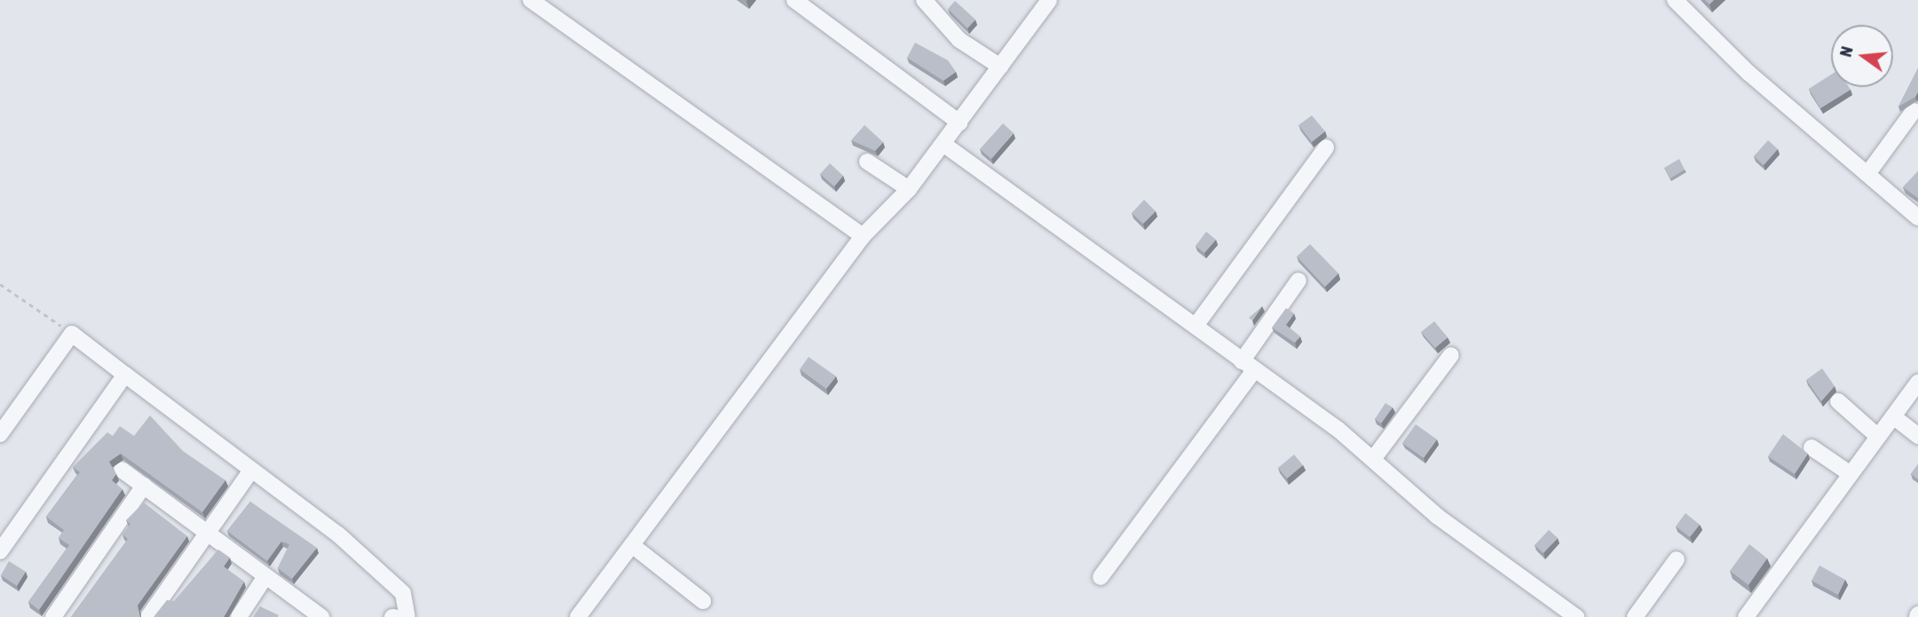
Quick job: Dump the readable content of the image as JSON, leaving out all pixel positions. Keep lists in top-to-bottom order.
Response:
{
  "north": "left"
}
